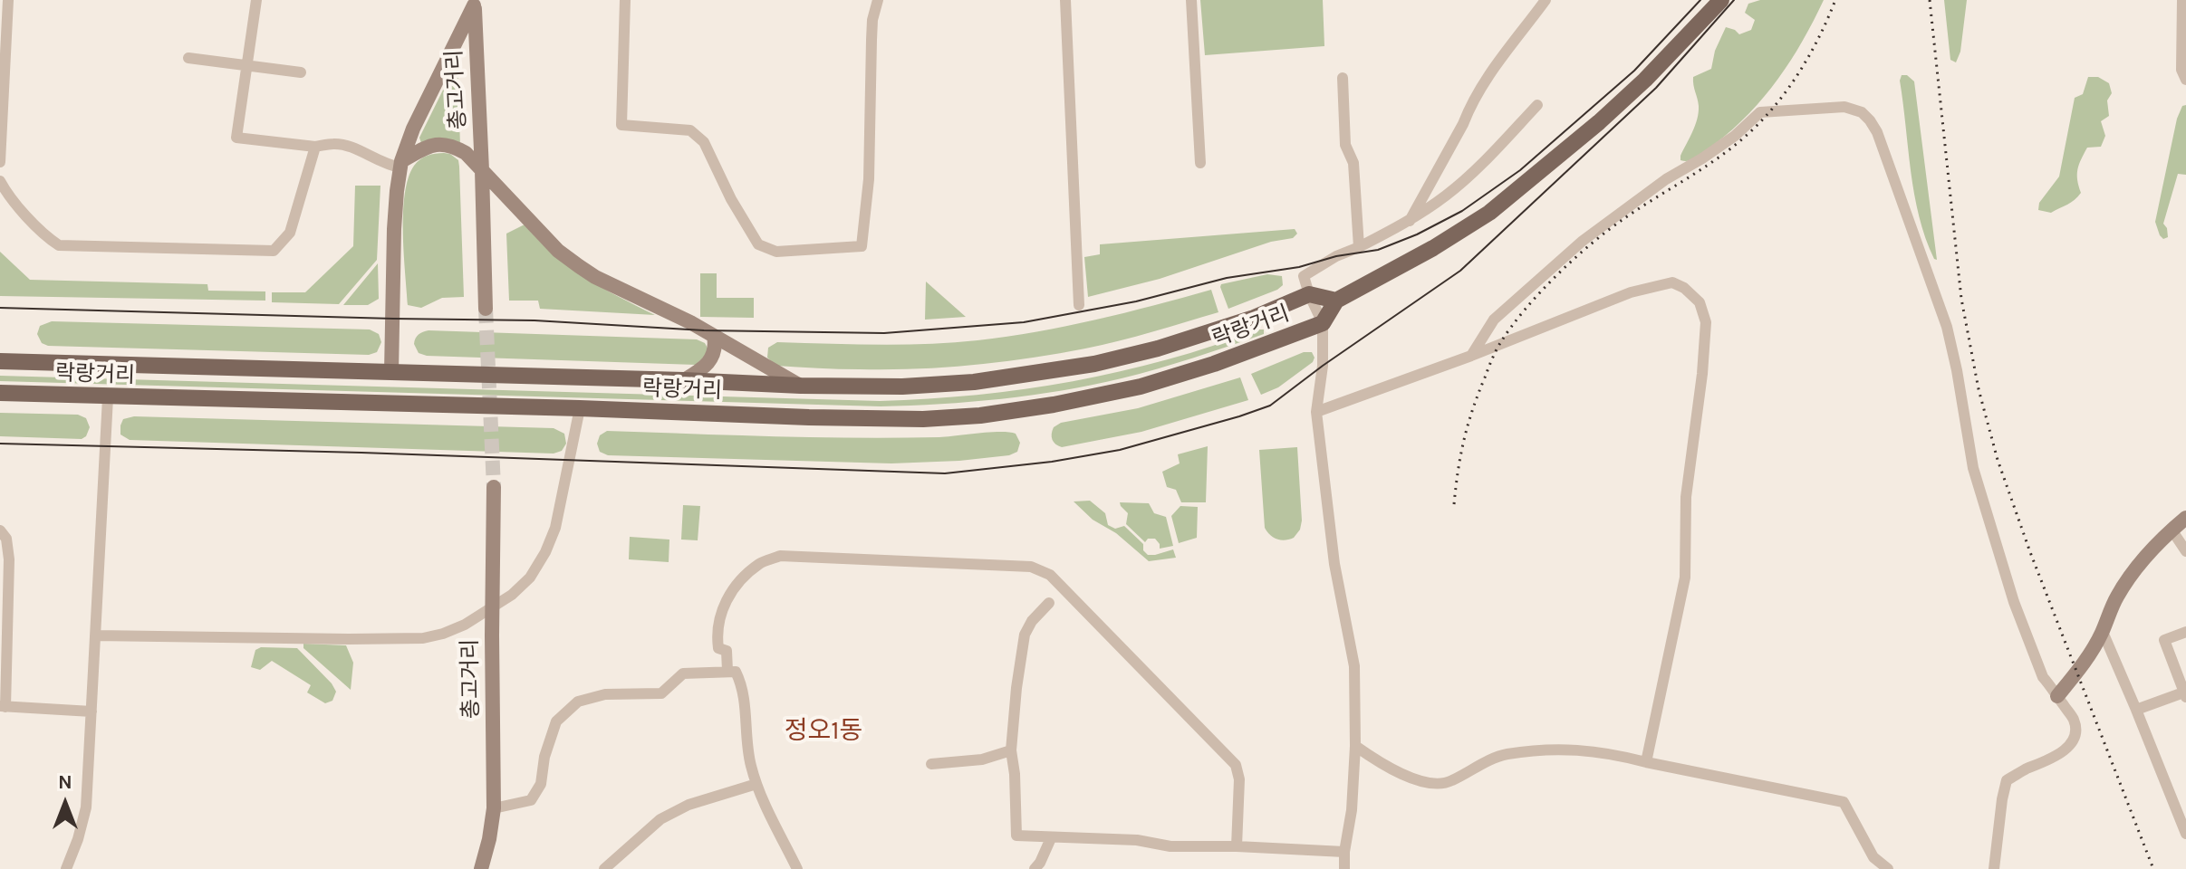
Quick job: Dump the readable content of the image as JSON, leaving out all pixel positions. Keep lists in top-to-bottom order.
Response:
{
  "streets": {
    "main road": ["총고거리", "락랑거리"]
  },
  "districts": ["정오1동"],
  "north": "top"
}
